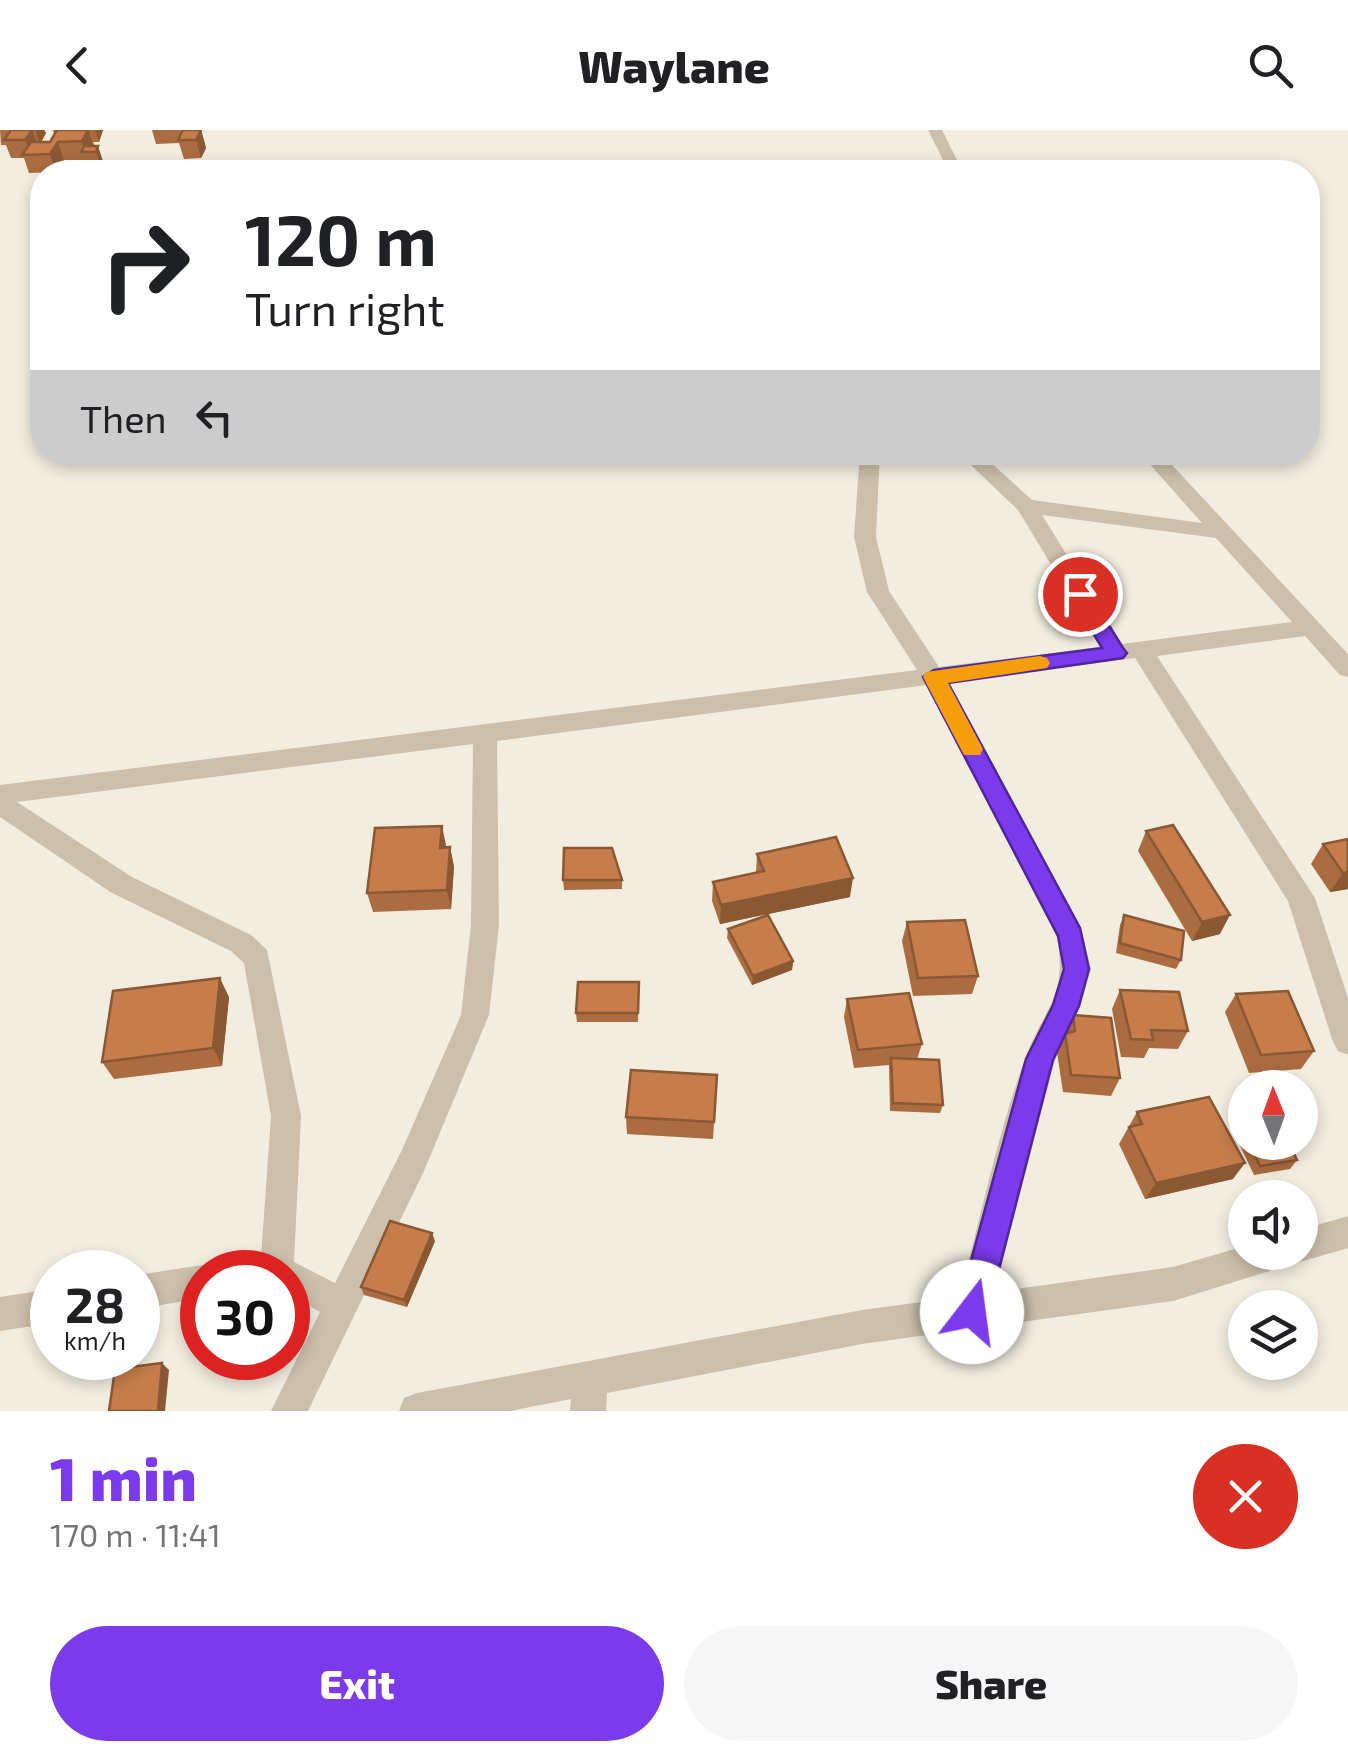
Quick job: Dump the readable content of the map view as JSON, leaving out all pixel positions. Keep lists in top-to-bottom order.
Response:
{
  "north": "top",
  "page": {
    "header": "Waylane",
    "turn": ["120 m", "Turn right"],
    "then": "Then",
    "speed": "28 km/h",
    "limit": "30",
    "heading": ["1 min", "170 m · 11:41"],
    "buttons": ["Exit", "Share"]
  }
}
